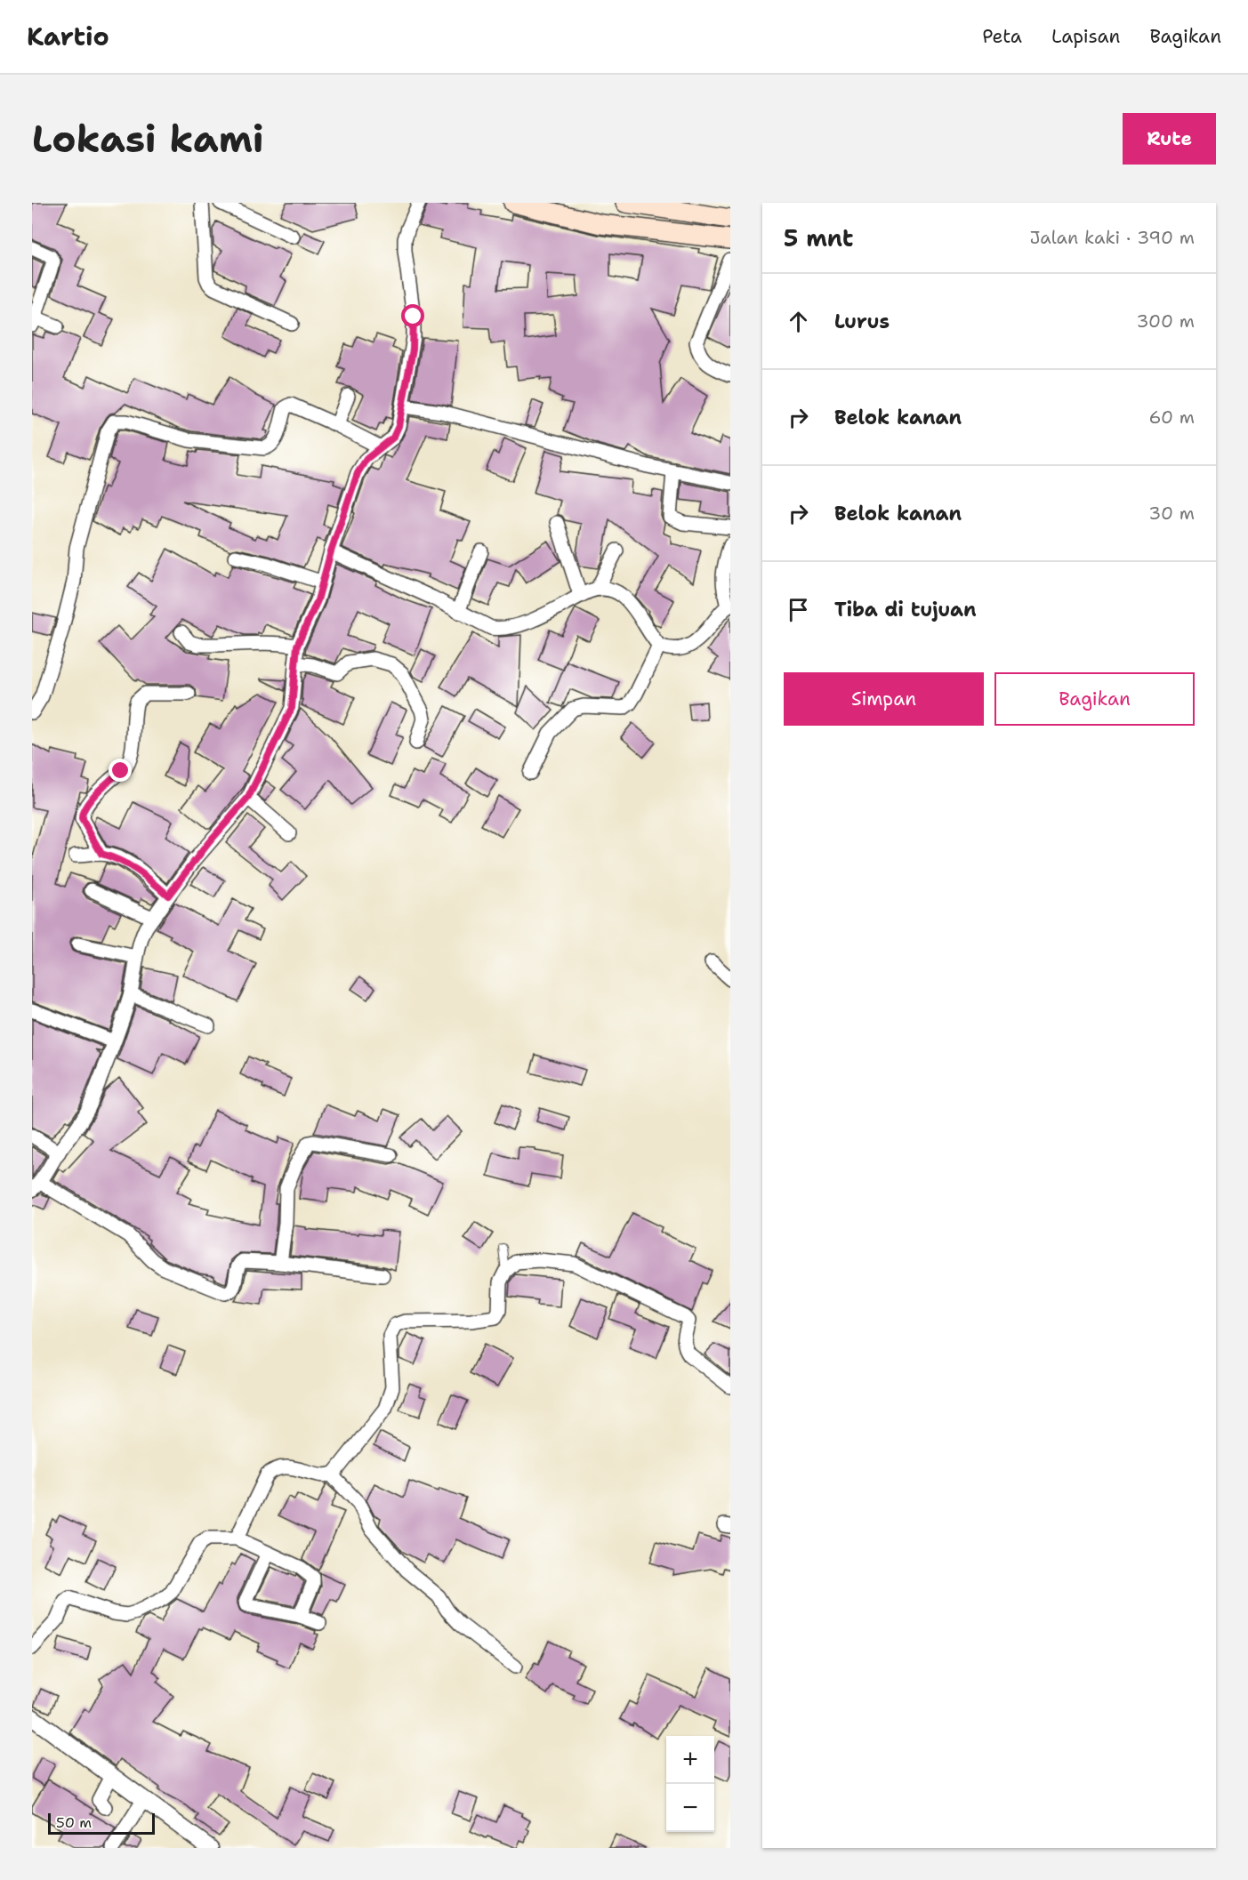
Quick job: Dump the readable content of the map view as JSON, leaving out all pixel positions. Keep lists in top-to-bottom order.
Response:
{
  "scale_bar": "50 m",
  "page": {
    "header": "Kartio",
    "nav": ["Peta", "Lapisan", "Bagikan"],
    "buttons": [
      "Rute",
      ["Simpan", "Bagikan"]
    ],
    "title": "Lokasi kami",
    "heading": ["5 mnt", "Jalan kaki · 390 m"],
    "list": [
      ["Lurus", "300 m"],
      ["Belok kanan", "60 m"],
      ["Belok kanan", "30 m"],
      "Tiba di tujuan"
    ],
    "map_buttons": ["+", "−"],
    "scale": "50 m"
  }
}
